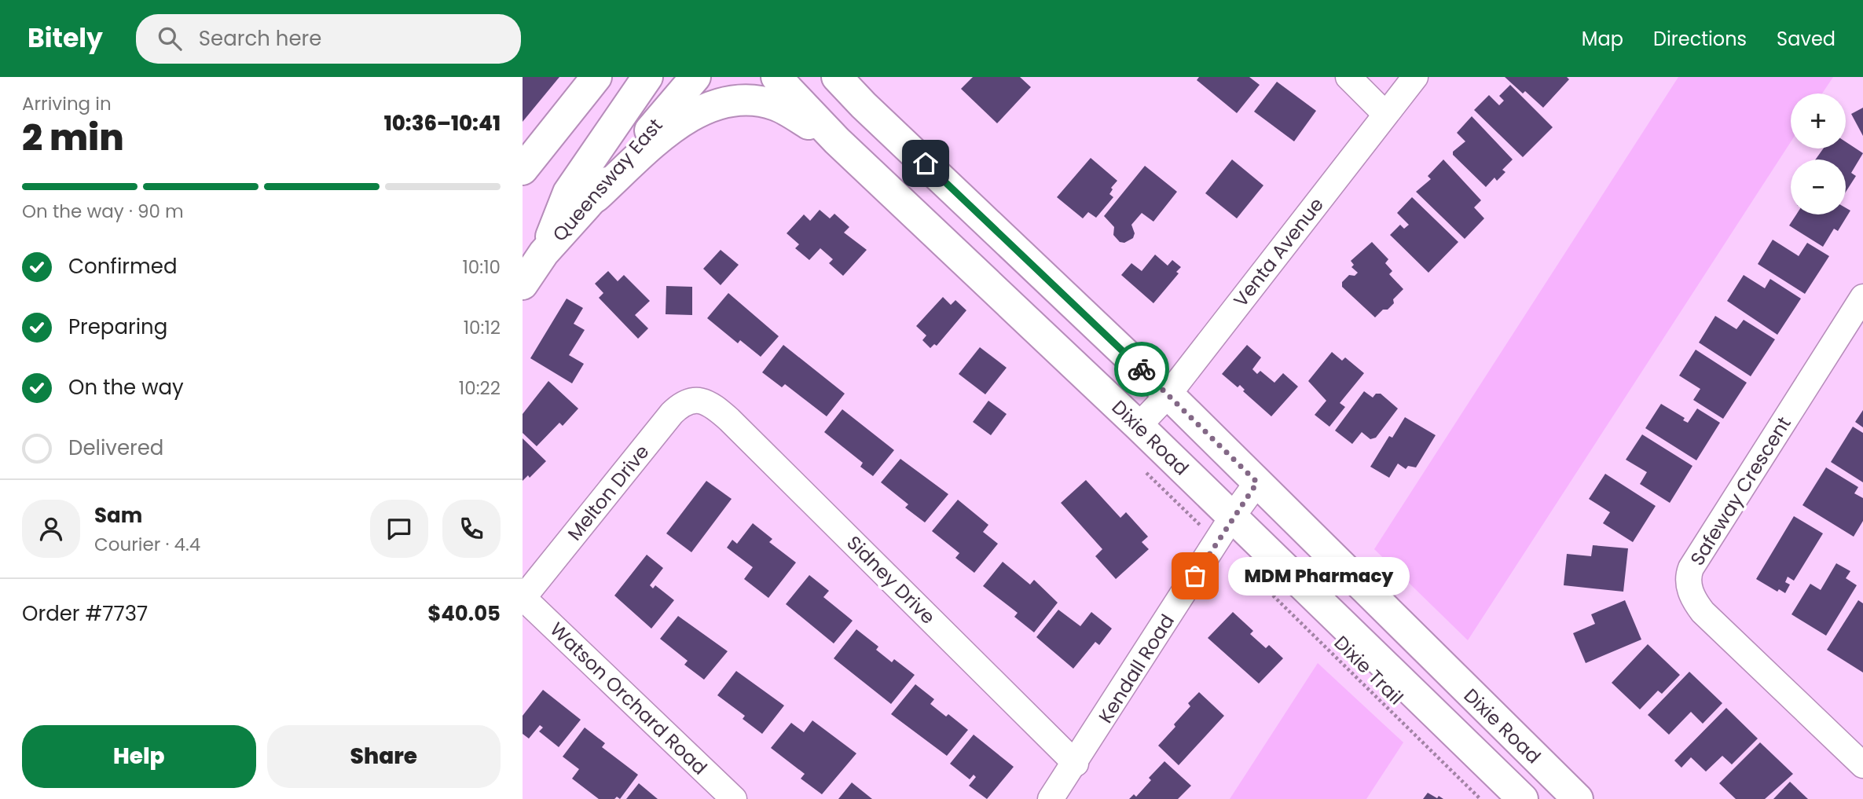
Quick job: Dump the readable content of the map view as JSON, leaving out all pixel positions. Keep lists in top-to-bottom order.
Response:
{
  "streets": {
    "main road": ["Queensway East", "Dixie Road"],
    "street": [
      "Venta Avenue",
      "Safeway Crescent",
      "Melton Drive",
      "Sidney Drive",
      "Kendall Road",
      "Watson Orchard Road"
    ],
    "path": ["Dixie Trail"]
  },
  "crossings": [
    ["Venta Avenue", "Dixie Road"],
    ["Dixie Road", "Kendall Road"],
    ["Melton Drive", "Sidney Drive"],
    ["Melton Drive", "Watson Orchard Road"],
    ["Sidney Drive", "Kendall Road"]
  ],
  "places": ["MDM Pharmacy"],
  "page": {
    "header": "Bitely",
    "search": "Search here",
    "nav": ["Map", "Directions", "Saved"],
    "heading": ["2 min", "Arriving in", "10:36–10:41"],
    "panel": [
      "Sam",
      "Courier · 4.4",
      "Order #7737",
      "$40.05"
    ],
    "map_buttons": ["+", "−"],
    "bar": "On the way · 90 m",
    "list": [
      ["Confirmed", "10:10"],
      ["Preparing", "10:12"],
      ["On the way", "10:22"],
      "Delivered"
    ],
    "bubble": "MDM Pharmacy",
    "buttons": ["Help", "Share"]
  }
}
